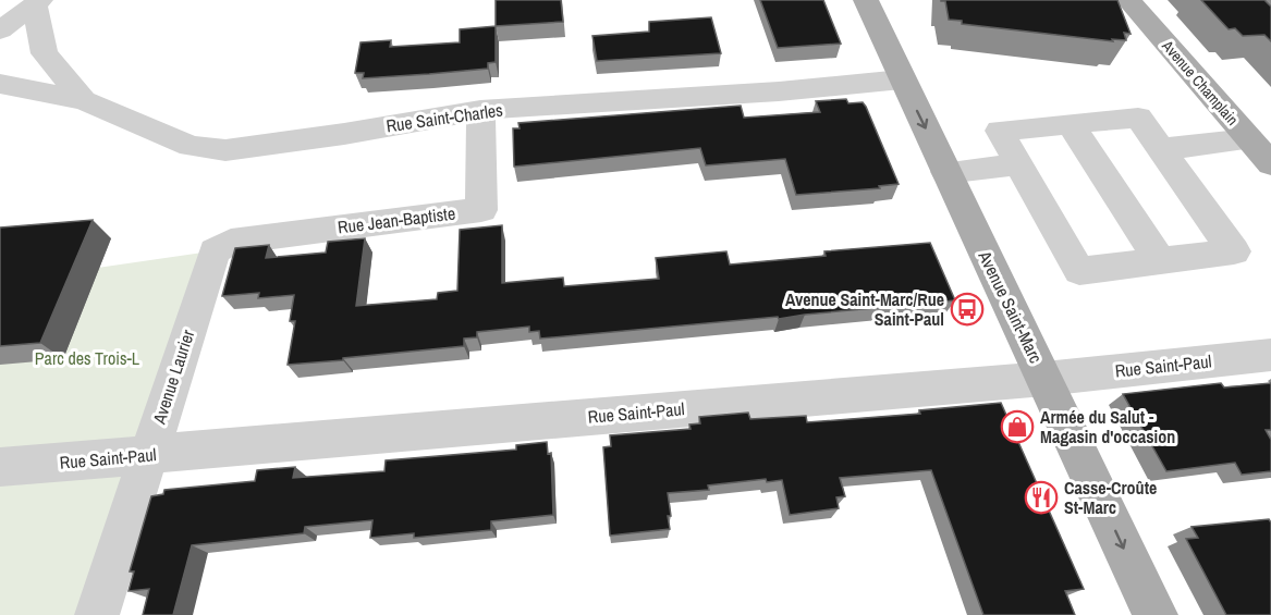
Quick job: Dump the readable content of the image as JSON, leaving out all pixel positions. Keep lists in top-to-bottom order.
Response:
{
  "streets": {
    "main road": ["Avenue Champlain", "Avenue Saint-Marc"],
    "street": [
      "Rue Saint-Charles",
      "Rue Jean-Baptiste",
      "Rue Saint-Paul",
      "Avenue Laurier"
    ]
  },
  "crossings": [
    ["Rue Saint-Charles", "Rue Jean-Baptiste"],
    ["Rue Saint-Charles", "Avenue Saint-Marc"],
    ["Rue Jean-Baptiste", "Avenue Laurier"],
    ["Avenue Saint-Marc", "Rue Saint-Paul"],
    ["Rue Saint-Paul", "Avenue Laurier"]
  ],
  "one_way": ["Avenue Saint-Marc"],
  "parks": ["Parc des Trois-L"],
  "places": {
    "bus stop": ["Avenue Saint-Marc/Rue Saint-Paul"],
    "shop": ["Armée du Salut - Magasin d'occasion"],
    "restaurant": ["Casse-Croûte St-Marc"]
  }
}
